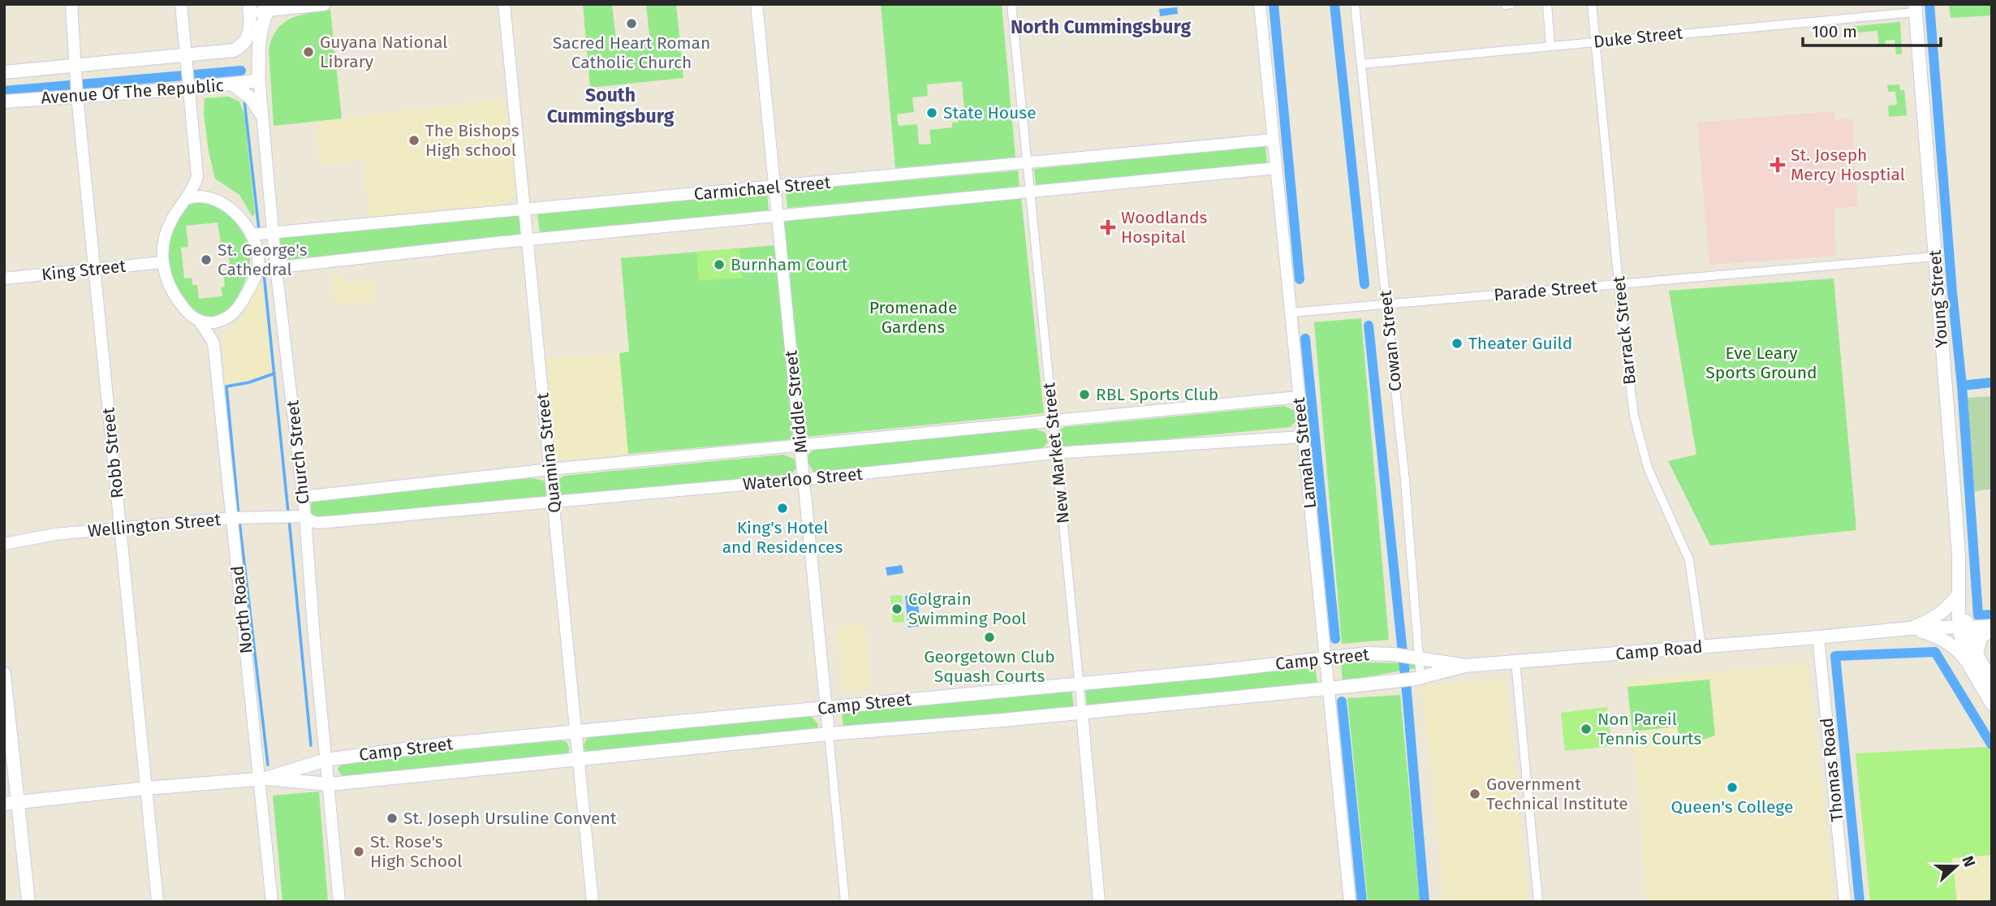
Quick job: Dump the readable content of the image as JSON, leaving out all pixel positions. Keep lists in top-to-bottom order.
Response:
{
  "streets": {
    "main road": [
      "Avenue Of The Republic",
      "Young Street",
      "Church Street",
      "Camp Road",
      "Camp Street"
    ],
    "street": [
      "Duke Street",
      "Carmichael Street",
      "King Street",
      "Parade Street",
      "Barrack Street",
      "Cowan Street",
      "Middle Street",
      "Robb Street",
      "Quamina Street",
      "New Market Street",
      "Lamaha Street",
      "Waterloo Street",
      "Wellington Street",
      "North Road",
      "Thomas Road"
    ]
  },
  "crossings": [
    ["Duke Street", "Young Street"],
    ["Duke Street", "Barrack Street"],
    ["Duke Street", "Cowan Street"],
    ["Avenue Of The Republic", "Church Street"],
    ["Avenue Of The Republic", "Robb Street"],
    ["Carmichael Street", "King Street"],
    ["Carmichael Street", "Middle Street"],
    ["Carmichael Street", "Church Street"],
    ["Carmichael Street", "Quamina Street"],
    ["Carmichael Street", "New Market Street"],
    ["Carmichael Street", "Lamaha Street"],
    ["Carmichael Street", "North Road"],
    ["King Street", "Church Street"],
    ["King Street", "Robb Street"],
    ["King Street", "North Road"],
    ["Parade Street", "Young Street"],
    ["Parade Street", "Barrack Street"],
    ["Parade Street", "Cowan Street"],
    ["Parade Street", "Lamaha Street"],
    ["Young Street", "Camp Road"],
    ["Barrack Street", "Camp Road"],
    ["Cowan Street", "Camp Road"],
    ["Cowan Street", "Camp Street"],
    ["Middle Street", "Waterloo Street"],
    ["Middle Street", "Camp Street"],
    ["Church Street", "Waterloo Street"],
    ["Church Street", "Wellington Street"],
    ["Church Street", "North Road"],
    ["Church Street", "Camp Street"],
    ["Robb Street", "Wellington Street"],
    ["Robb Street", "Camp Street"],
    ["Quamina Street", "Waterloo Street"],
    ["Quamina Street", "Camp Street"],
    ["New Market Street", "Waterloo Street"],
    ["New Market Street", "Camp Street"],
    ["Lamaha Street", "Waterloo Street"],
    ["Lamaha Street", "Camp Road"],
    ["Lamaha Street", "Camp Street"],
    ["Waterloo Street", "Wellington Street"],
    ["Wellington Street", "North Road"],
    ["North Road", "Camp Street"],
    ["Camp Road", "Camp Street"],
    ["Camp Road", "Thomas Road"]
  ],
  "districts": ["North Cummingsburg", "South Cummingsburg"],
  "parks": ["Promenade Gardens", "Eve Leary Sports Ground"],
  "places": {
    "other": [
      "Sacred Heart Roman Catholic Church",
      "Guyana National Library",
      "State House",
      "The Bishops High school",
      "St. George's Cathedral",
      "Burnham Court",
      "Theater Guild",
      "RBL Sports Club",
      "King's Hotel and Residences",
      "Colgrain Swimming Pool",
      "Georgetown Club Squash Courts",
      "Non Pareil Tennis Courts",
      "Queen's College",
      "Government Technical Institute",
      "St. Joseph Ursuline Convent",
      "St. Rose's High School"
    ],
    "health": ["St. Joseph Mercy Hosptial", "Woodlands Hospital"]
  },
  "scale_bar": "100 m",
  "north": "right"
}
